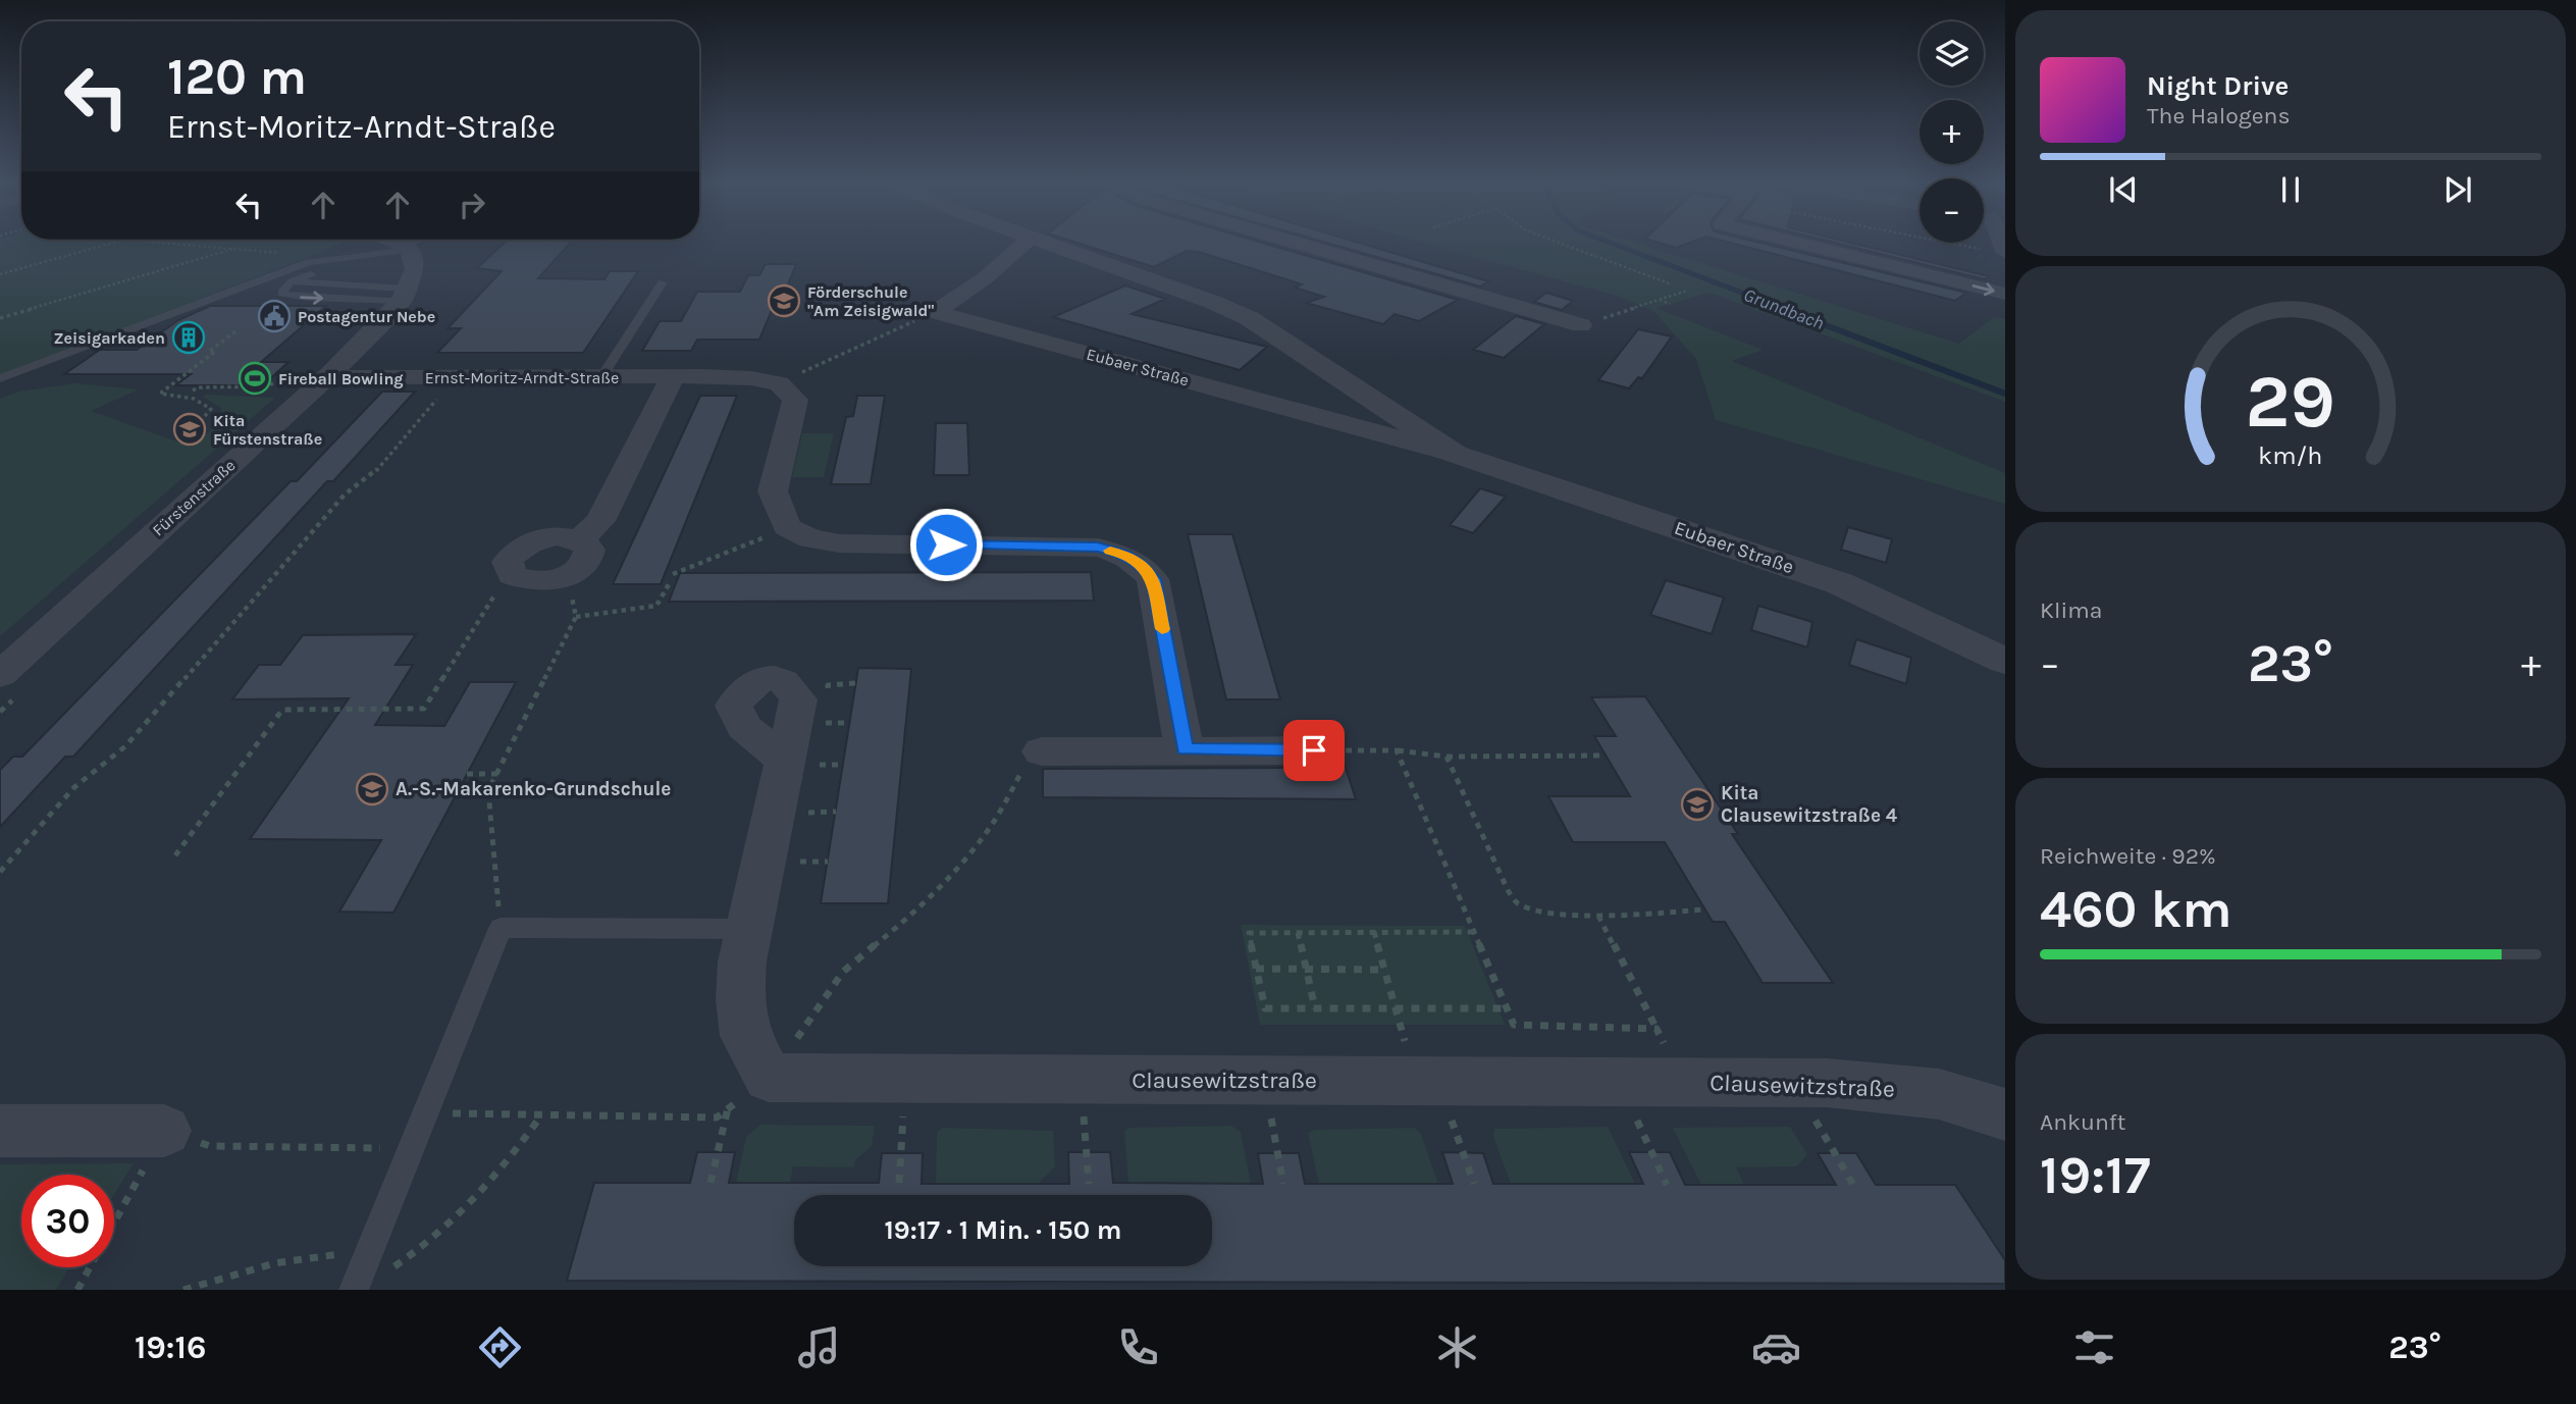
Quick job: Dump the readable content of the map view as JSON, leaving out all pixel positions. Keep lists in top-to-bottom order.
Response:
{
  "streets": {
    "street": [
      "Eubaer Straße",
      "Ernst-Moritz-Arndt-Straße",
      "Fürstenstraße",
      "Clausewitzstraße"
    ]
  },
  "crossings": [
    ["Ernst-Moritz-Arndt-Straße", "Fürstenstraße"]
  ],
  "water": ["Grundbach"],
  "places": {
    "school or university": [
      "Förderschule \"Am Zeisigwald\"",
      "Kita Fürstenstraße",
      "A.-S.-Makarenko-Grundschule",
      "Kita Clausewitzstraße 4"
    ],
    "public building": ["Postagentur Nebe"],
    "building": ["Zeisigarkaden"],
    "sports": ["Fireball Bowling"]
  },
  "page": {
    "map_buttons": ["+", "−"],
    "turn": ["120 m", "Ernst-Moritz-Arndt-Straße"],
    "song": ["Night Drive", "The Halogens"],
    "tile": [
      "Klima",
      ["Reichweite · 92%", "460 km"],
      ["Ankunft", "19:17"]
    ],
    "heat": ["−", "23°", "+"],
    "limit": "30",
    "trip": "19:17 · 1 Min. · 150 m",
    "tabs": ["19:16", "23°"],
    "gauge": ["29", "km/h"]
  }
}
